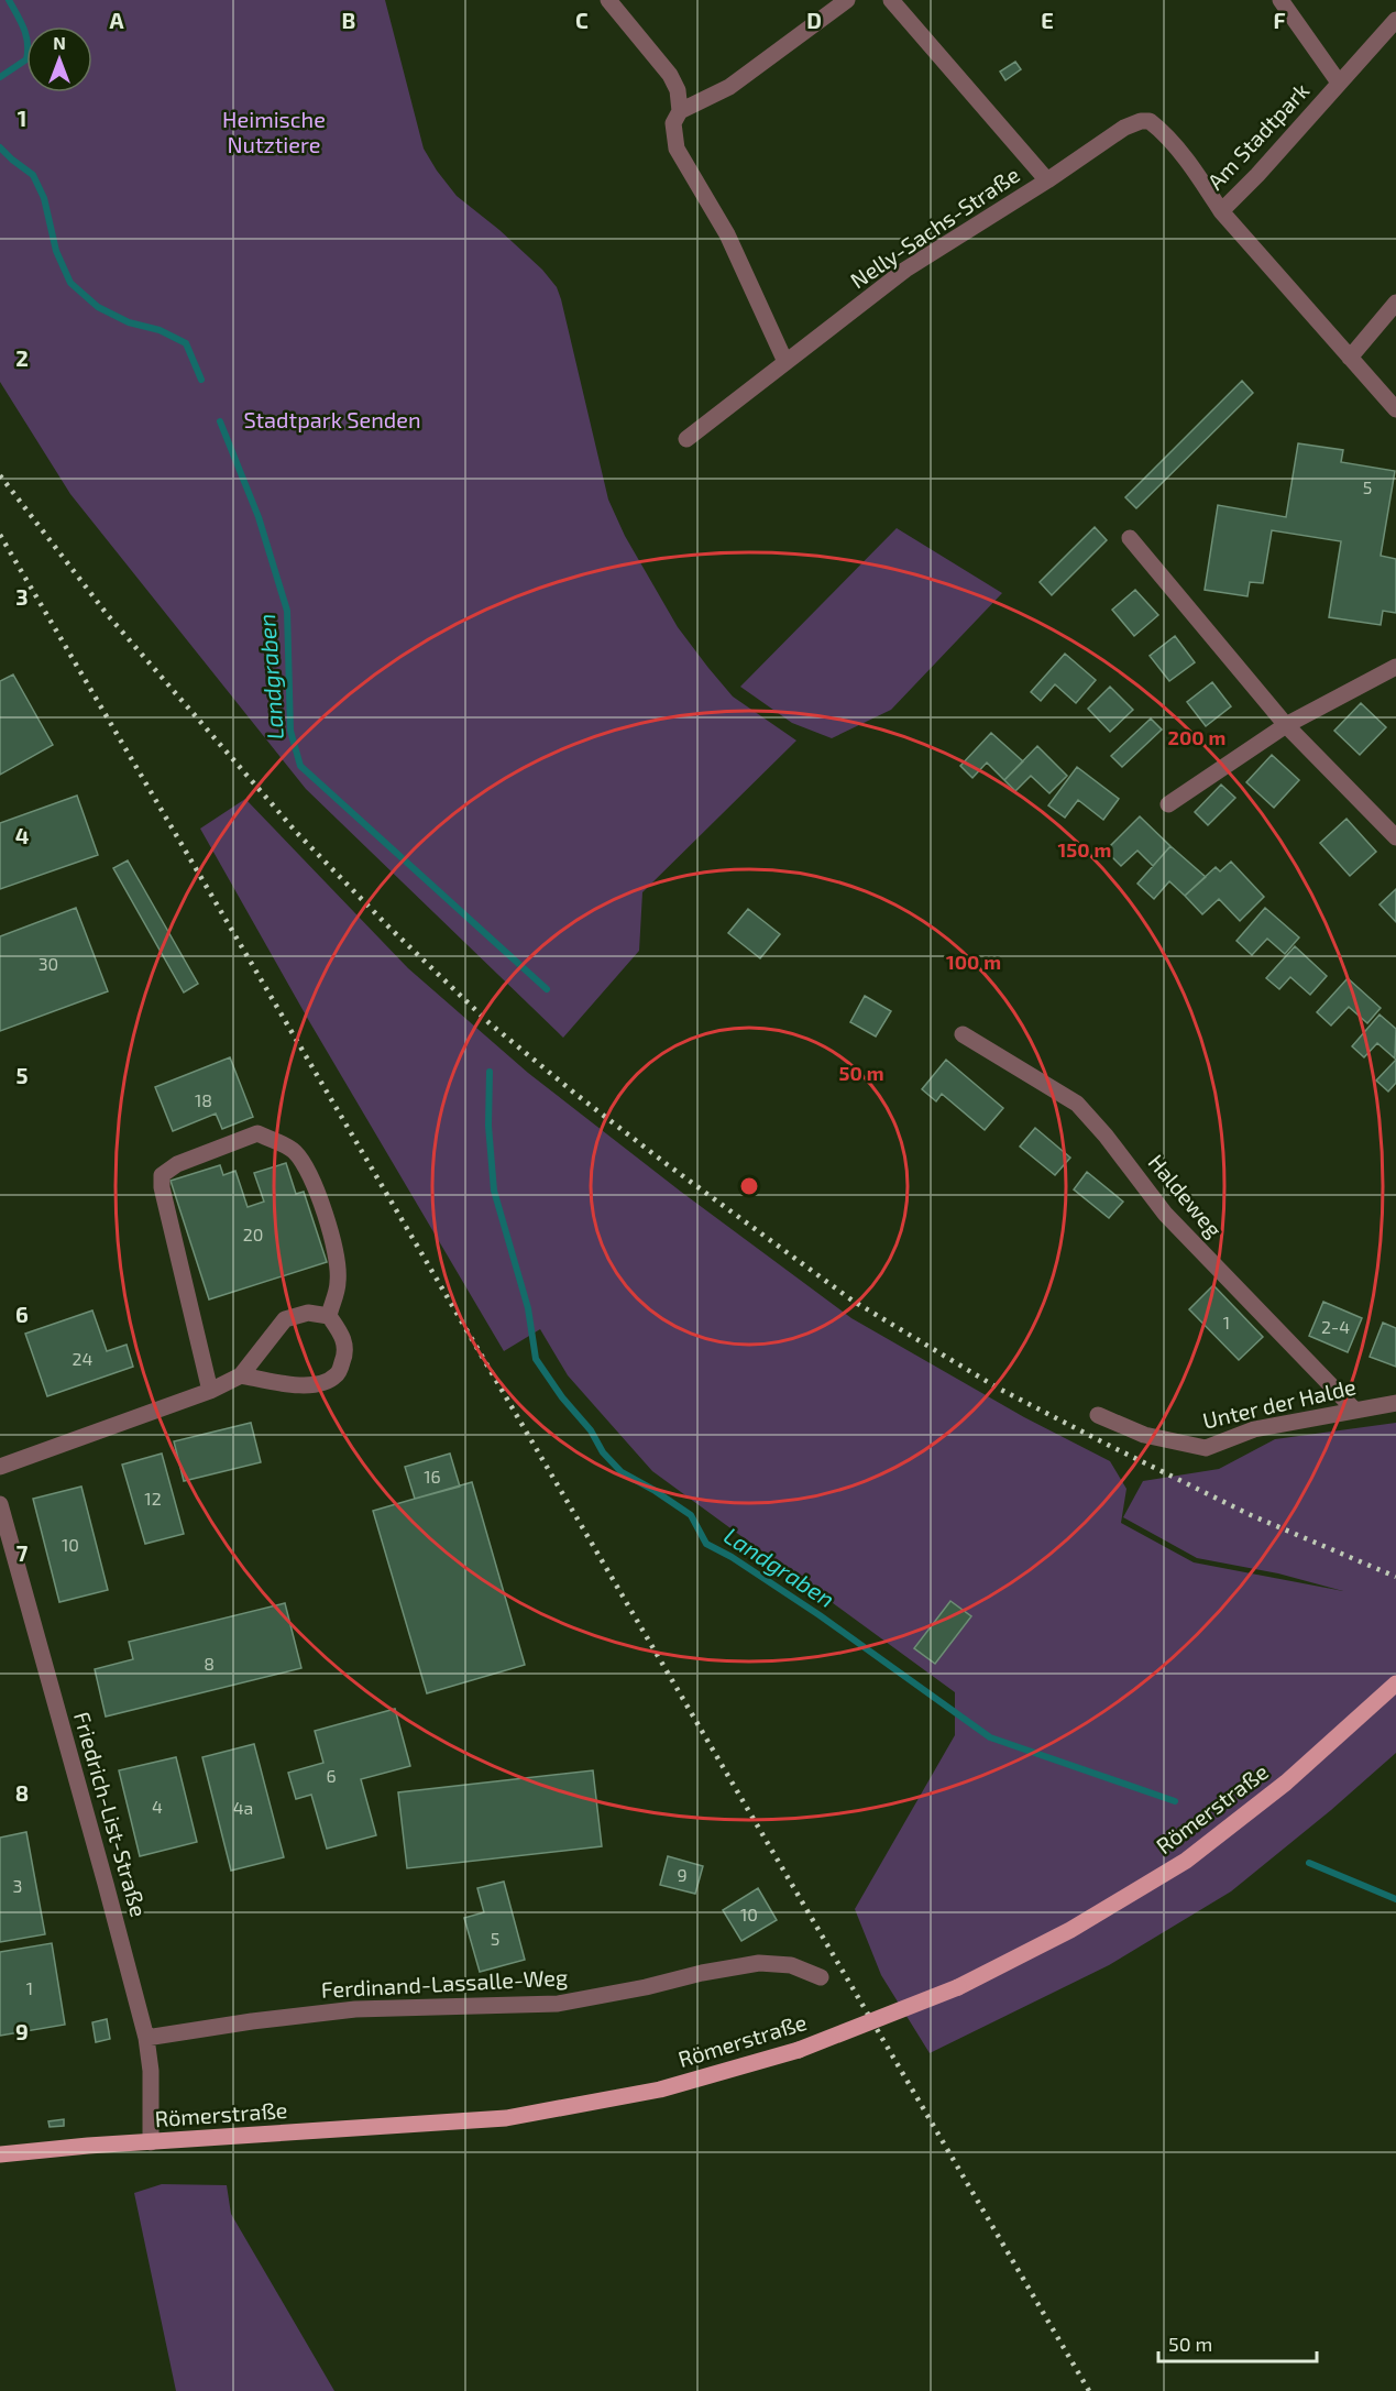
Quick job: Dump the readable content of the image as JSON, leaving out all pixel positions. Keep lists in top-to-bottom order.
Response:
{
  "streets": {
    "main road": ["Römerstraße"],
    "street": [
      "Am Stadtpark",
      "Nelly-Sachs-Straße",
      "Haldeweg",
      "Unter der Halde",
      "Friedrich-List-Straße",
      "Ferdinand-Lassalle-Weg"
    ]
  },
  "crossings": [
    ["Am Stadtpark", "Nelly-Sachs-Straße"],
    ["Haldeweg", "Unter der Halde"],
    ["Römerstraße", "Friedrich-List-Straße"],
    ["Friedrich-List-Straße", "Ferdinand-Lassalle-Weg"]
  ],
  "water": ["Landgraben"],
  "parks": ["Heimische Nutztiere", "Stadtpark Senden"],
  "house_numbers": [
    "5",
    "30",
    "18",
    "20",
    "1",
    "2-4",
    "24",
    "16",
    "12",
    "10",
    "8",
    "6",
    "4",
    "4a",
    "9",
    "3",
    "10",
    "5",
    "1"
  ],
  "scale_bar": "50 m",
  "north": "top",
  "grid": {
    "columns": [
      "A",
      "B",
      "C",
      "D",
      "E",
      "F"
    ],
    "rows": [
      "1",
      "2",
      "3",
      "4",
      "5",
      "6",
      "7",
      "8",
      "9"
    ]
  },
  "rings": [
    "200 m",
    "150 m",
    "100 m",
    "50 m"
  ]
}
